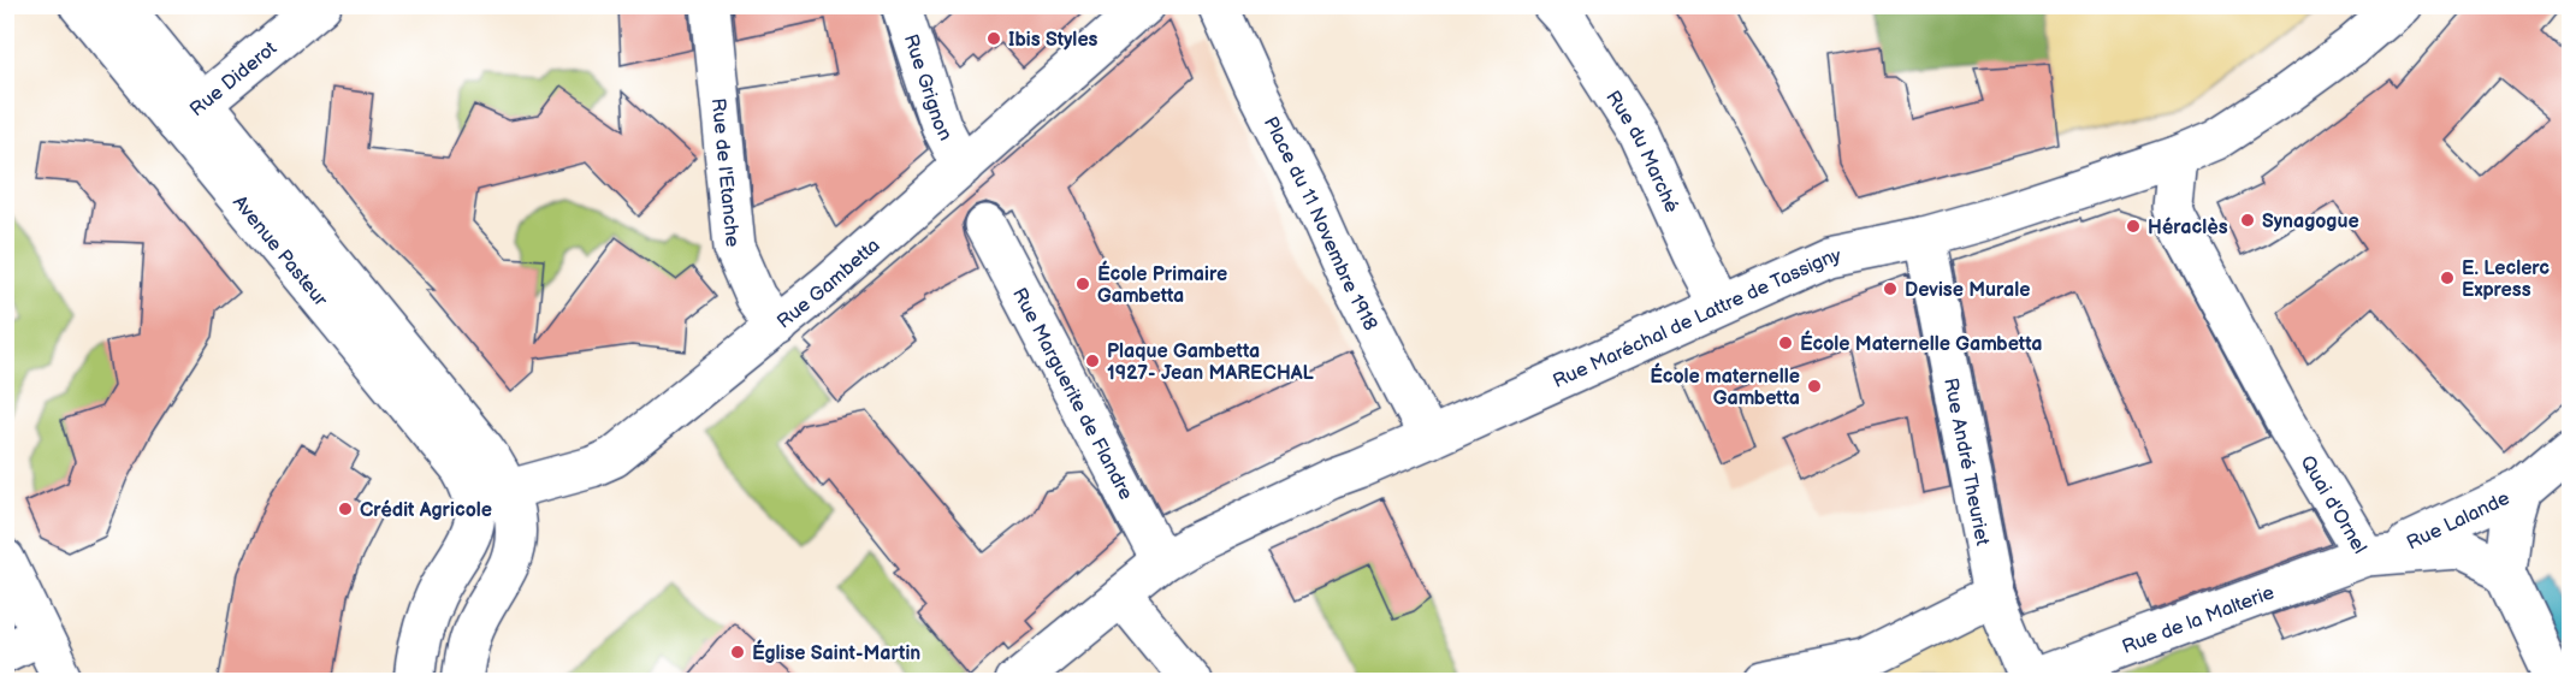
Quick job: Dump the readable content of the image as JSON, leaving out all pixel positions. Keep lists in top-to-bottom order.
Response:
{
  "streets": {
    "street": [
      "Rue Diderot",
      "Rue Grignon",
      "Rue du Marché",
      "Rue de l'Etanche",
      "Place du 11 Novembre 1918",
      "Avenue Pasteur",
      "Rue Gambetta",
      "Rue Maréchal de Lattre de Tassigny",
      "Rue Marguerite de Flandre",
      "Rue André Theuriet",
      "Quai d'Ornel",
      "Rue Lalande",
      "Rue de la Malterie"
    ]
  },
  "crossings": [
    ["Rue Diderot", "Avenue Pasteur"],
    ["Rue Grignon", "Rue Gambetta"],
    ["Rue du Marché", "Rue Maréchal de Lattre de Tassigny"],
    ["Rue de l'Etanche", "Rue Gambetta"],
    ["Place du 11 Novembre 1918", "Rue Maréchal de Lattre de Tassigny"],
    ["Avenue Pasteur", "Rue Gambetta"],
    ["Rue Maréchal de Lattre de Tassigny", "Rue Marguerite de Flandre"],
    ["Rue Maréchal de Lattre de Tassigny", "Rue André Theuriet"],
    ["Rue André Theuriet", "Rue de la Malterie"],
    ["Quai d'Ornel", "Rue Lalande"],
    ["Quai d'Ornel", "Rue de la Malterie"],
    ["Rue Lalande", "Rue de la Malterie"]
  ],
  "places": [
    "Ibis Styles",
    "Synagogue",
    "Héraclès",
    "E. Leclerc Express",
    "École Primaire Gambetta",
    "Devise Murale",
    "École Maternelle Gambetta",
    "Plaque Gambetta 1927- Jean MARECHAL",
    "École maternelle Gambetta",
    "Crédit Agricole",
    "Église Saint-Martin"
  ]
}
